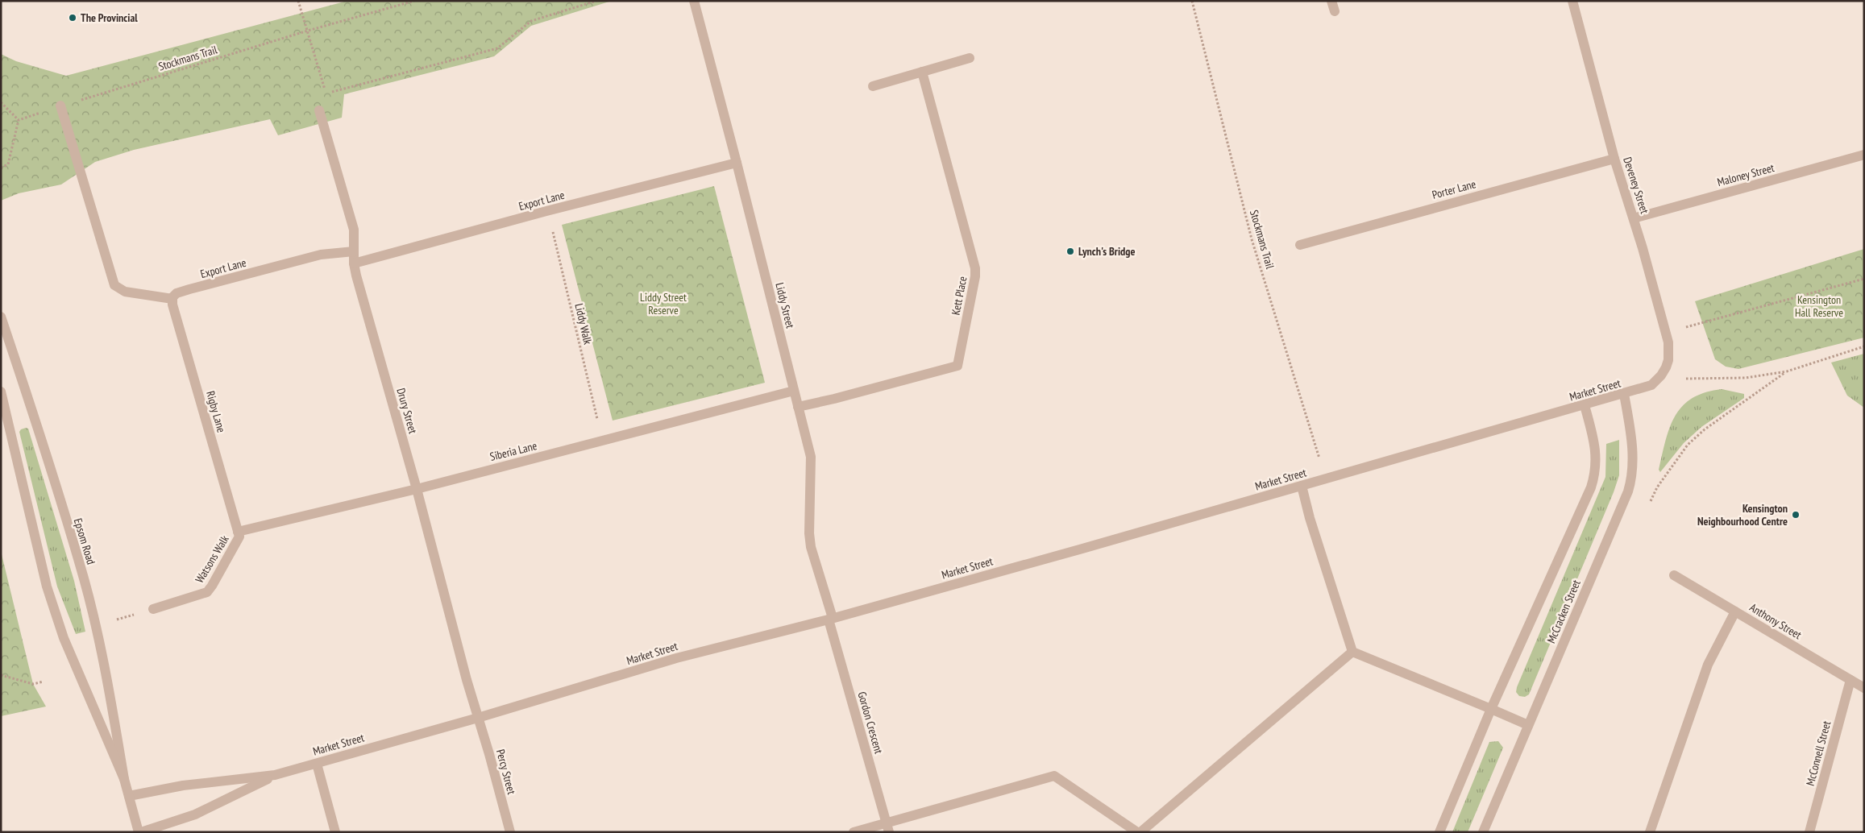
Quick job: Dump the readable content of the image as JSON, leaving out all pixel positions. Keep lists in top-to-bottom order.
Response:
{
  "streets": {
    "street": [
      "Maloney Street",
      "Deveney Street",
      "Porter Lane",
      "Export Lane",
      "Kett Place",
      "Liddy Street",
      "Market Street",
      "Drury Street",
      "Rigby Lane",
      "Siberia Lane",
      "Epsom Road",
      "Watsons Walk",
      "McCracken Street",
      "Anthony Street",
      "Gordon Crescent",
      "McConnell Street",
      "Percy Street"
    ],
    "path": ["Stockmans Trail", "Liddy Walk"]
  },
  "crossings": [
    ["Stockmans Trail", "Market Street"],
    ["Maloney Street", "Deveney Street"],
    ["Deveney Street", "Porter Lane"],
    ["Deveney Street", "Market Street"],
    ["Export Lane", "Liddy Street"],
    ["Export Lane", "Liddy Walk"],
    ["Export Lane", "Drury Street"],
    ["Export Lane", "Rigby Lane"],
    ["Kett Place", "Liddy Street"],
    ["Liddy Street", "Market Street"],
    ["Liddy Street", "Siberia Lane"],
    ["Liddy Street", "Gordon Crescent"],
    ["Liddy Walk", "Siberia Lane"],
    ["Market Street", "Drury Street"],
    ["Market Street", "Epsom Road"],
    ["Market Street", "McCracken Street"],
    ["Market Street", "Gordon Crescent"],
    ["Market Street", "Percy Street"],
    ["Drury Street", "Siberia Lane"],
    ["Drury Street", "Percy Street"],
    ["Rigby Lane", "Siberia Lane"],
    ["Rigby Lane", "Watsons Walk"],
    ["Siberia Lane", "Watsons Walk"],
    ["Anthony Street", "McConnell Street"]
  ],
  "parks": ["Liddy Street Reserve", "Kensington Hall Reserve"],
  "places": ["The Provincial", "Lynch's Bridge", "Kensington Neighbourhood Centre"]
}
